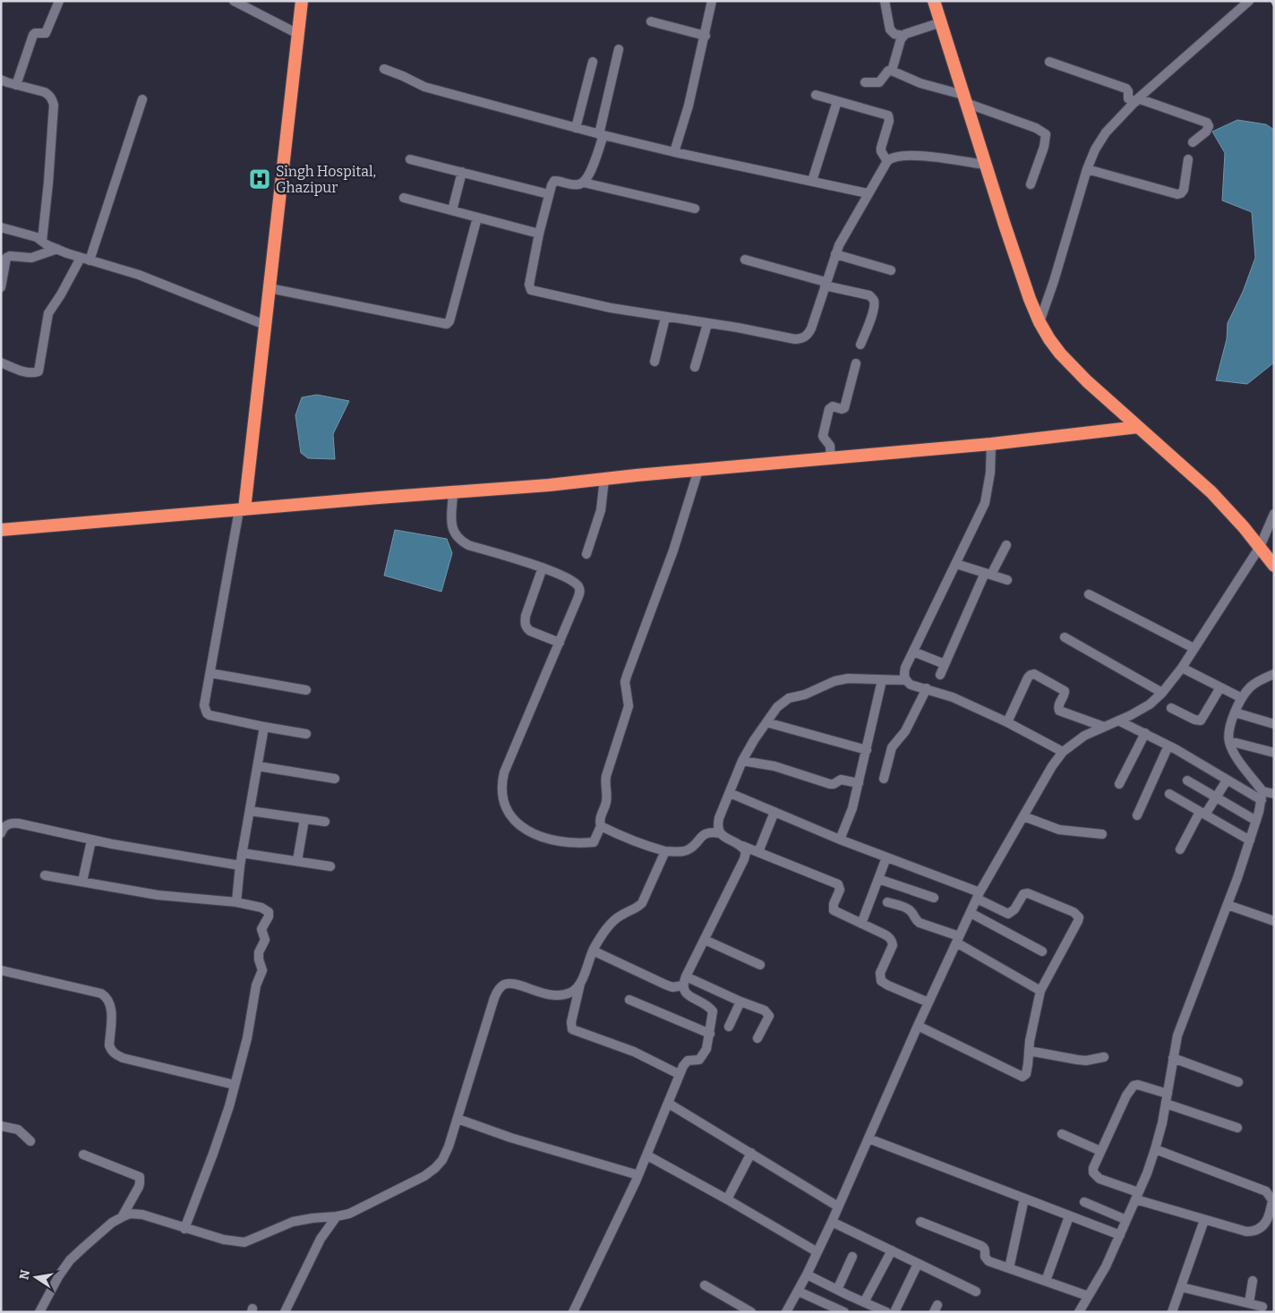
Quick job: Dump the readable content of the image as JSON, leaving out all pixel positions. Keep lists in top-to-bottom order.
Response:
{
  "places": {
    "hospital": ["Singh Hospital, Ghazipur"]
  },
  "north": "left"
}
